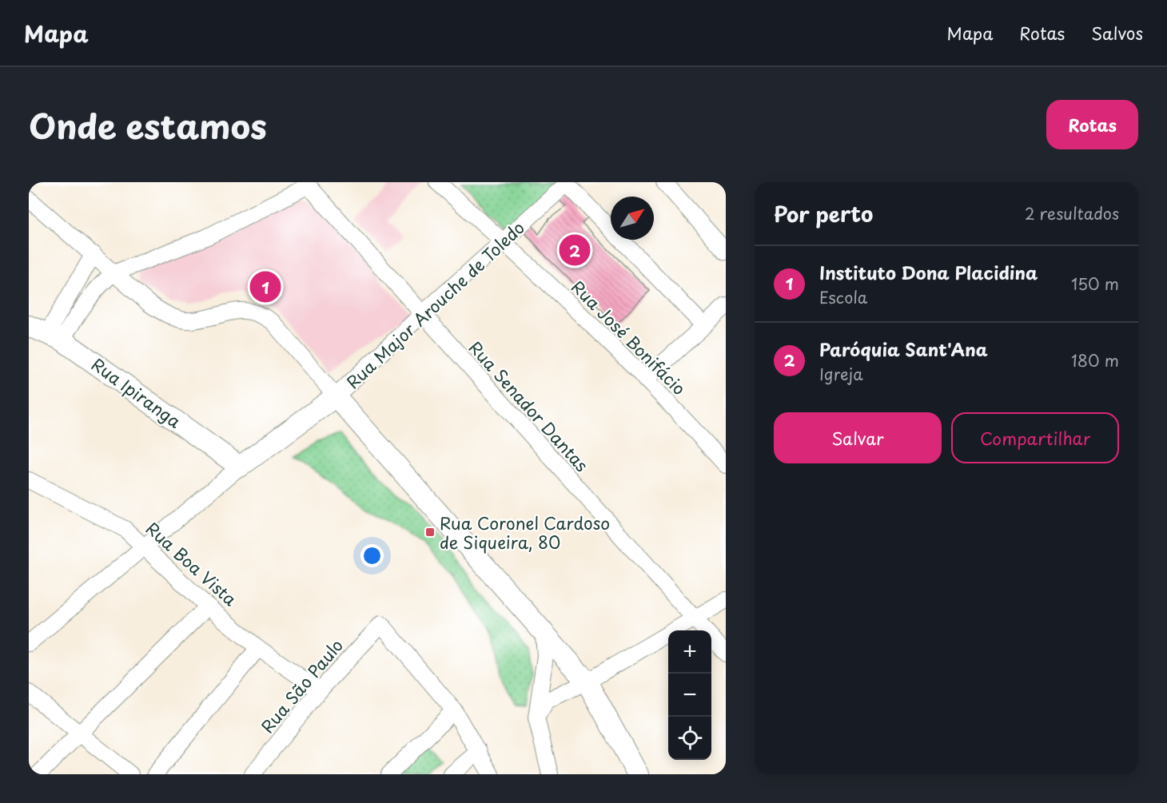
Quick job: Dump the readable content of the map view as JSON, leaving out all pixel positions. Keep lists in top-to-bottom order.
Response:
{
  "streets": {
    "main road": ["Rua Major Arouche de Toledo", "Rua Ipiranga"],
    "street": [
      "Rua José Bonifácio",
      "Rua Senador Dantas",
      "Rua Boa Vista",
      "Rua São Paulo"
    ]
  },
  "crossings": [
    ["Rua Major Arouche de Toledo", "Rua José Bonifácio"],
    ["Rua Major Arouche de Toledo", "Rua Ipiranga"],
    ["Rua Major Arouche de Toledo", "Rua Senador Dantas"],
    ["Rua Major Arouche de Toledo", "Rua Boa Vista"],
    ["Rua Boa Vista", "Rua São Paulo"]
  ],
  "places": {
    "transit": ["Rua Coronel Cardoso de Siqueira, 80"]
  },
  "north": "top right",
  "page": {
    "header": "Mapa",
    "nav": ["Mapa", "Rotas", "Salvos"],
    "title": "Onde estamos",
    "buttons": [
      "Rotas",
      ["Salvar", "Compartilhar"]
    ],
    "heading": ["Por perto", "2 resultados"],
    "pins": ["2", "1"],
    "list": [
      {
        "mark": "1",
        "name": "Instituto Dona Placidina",
        "note": "Escola",
        "value": "150 m"
      },
      {
        "mark": "2",
        "name": "Paróquia Sant'Ana",
        "note": "Igreja",
        "value": "180 m"
      }
    ],
    "map_buttons": ["+", "−"]
  }
}
